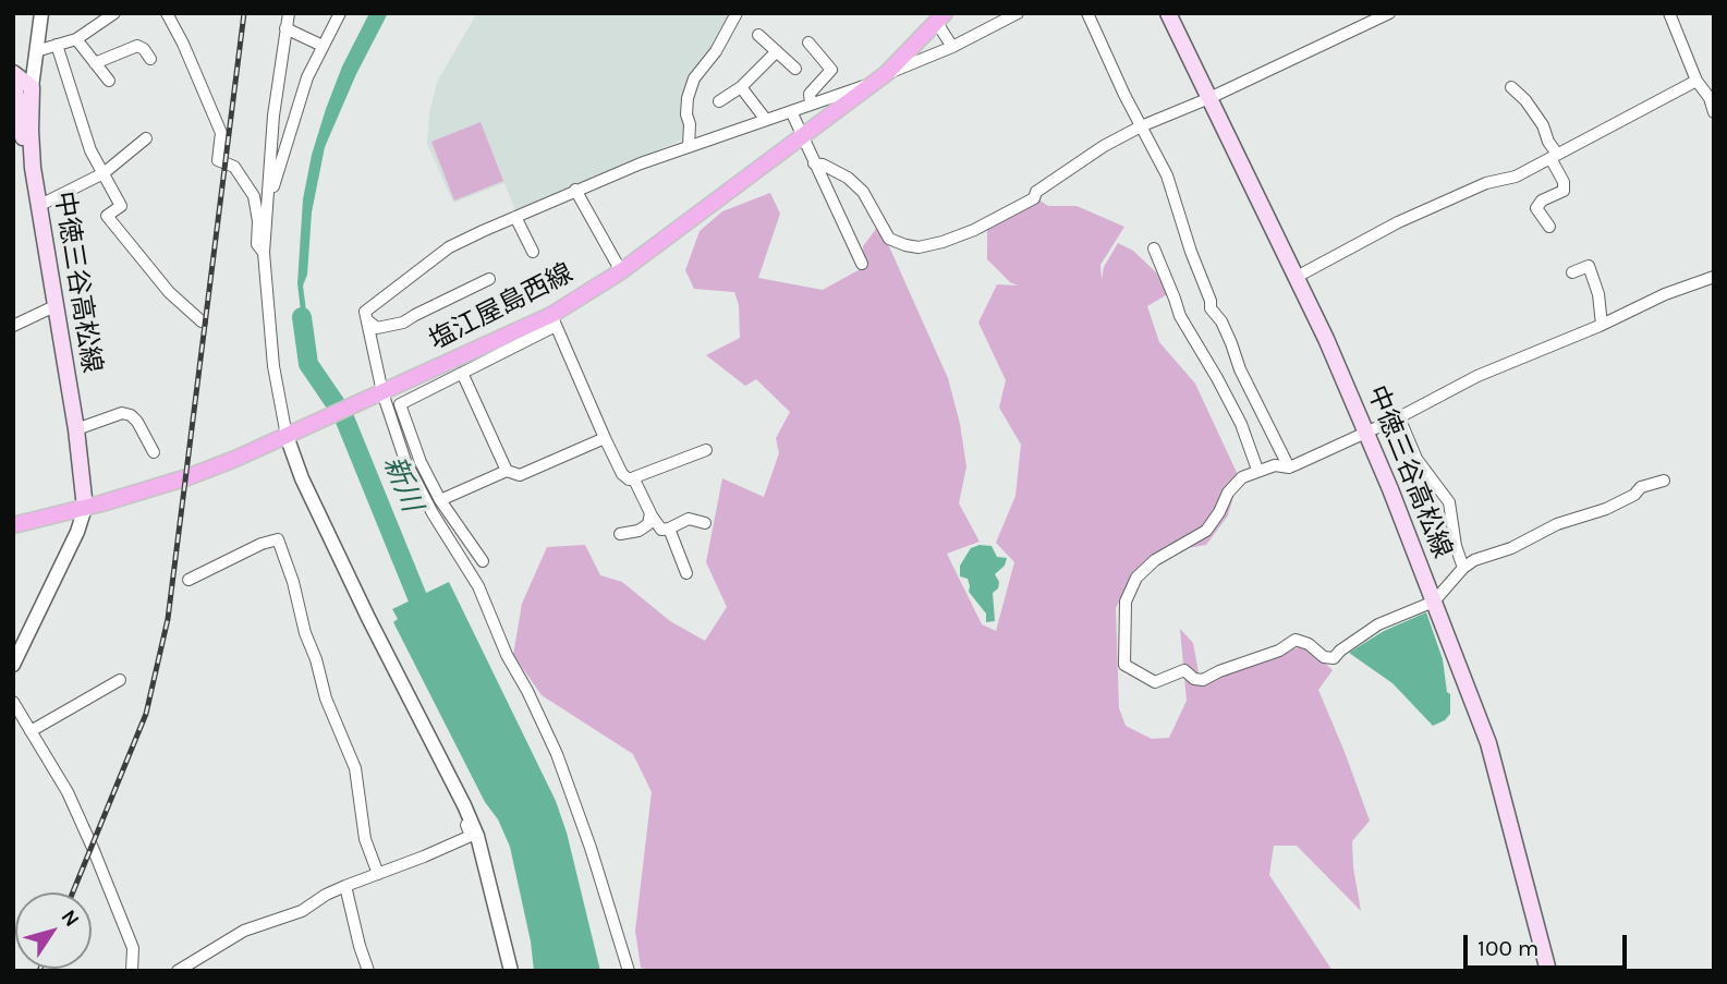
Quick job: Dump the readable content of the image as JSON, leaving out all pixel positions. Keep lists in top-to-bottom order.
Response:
{
  "streets": {
    "main road": ["中徳三谷高松線", "塩江屋島西線"]
  },
  "crossings": [
    ["中徳三谷高松線", "塩江屋島西線"]
  ],
  "water": ["新川"],
  "scale_bar": "100 m",
  "north": "top right"
}
